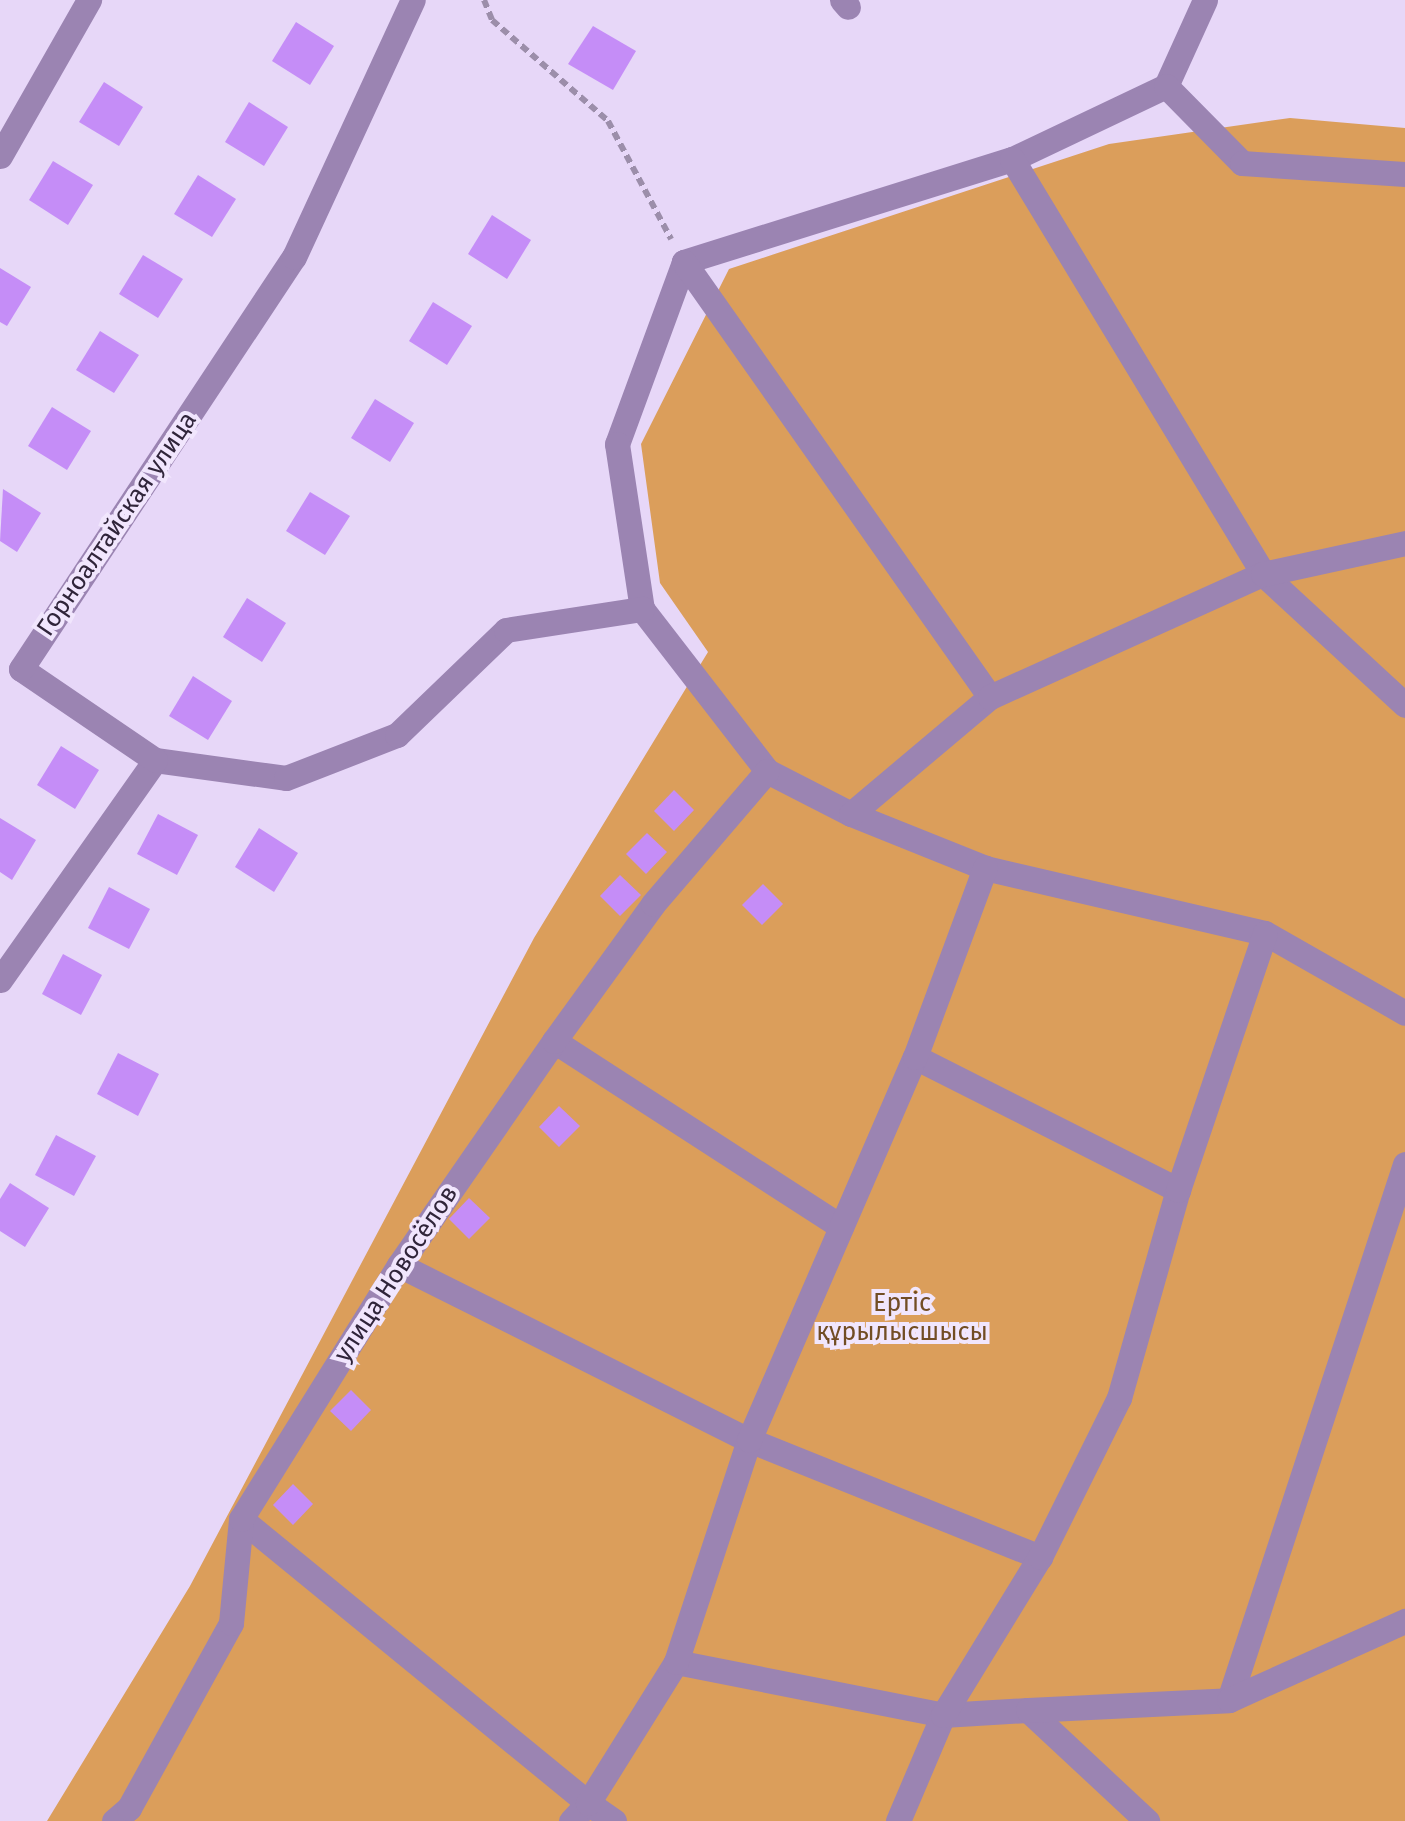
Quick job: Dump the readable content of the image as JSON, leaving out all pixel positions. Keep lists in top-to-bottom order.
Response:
{
  "streets": {
    "street": ["Горноалтайская улица", "улица Новосёлов"]
  },
  "parks": ["Ертіс құрылысшысы"]
}
